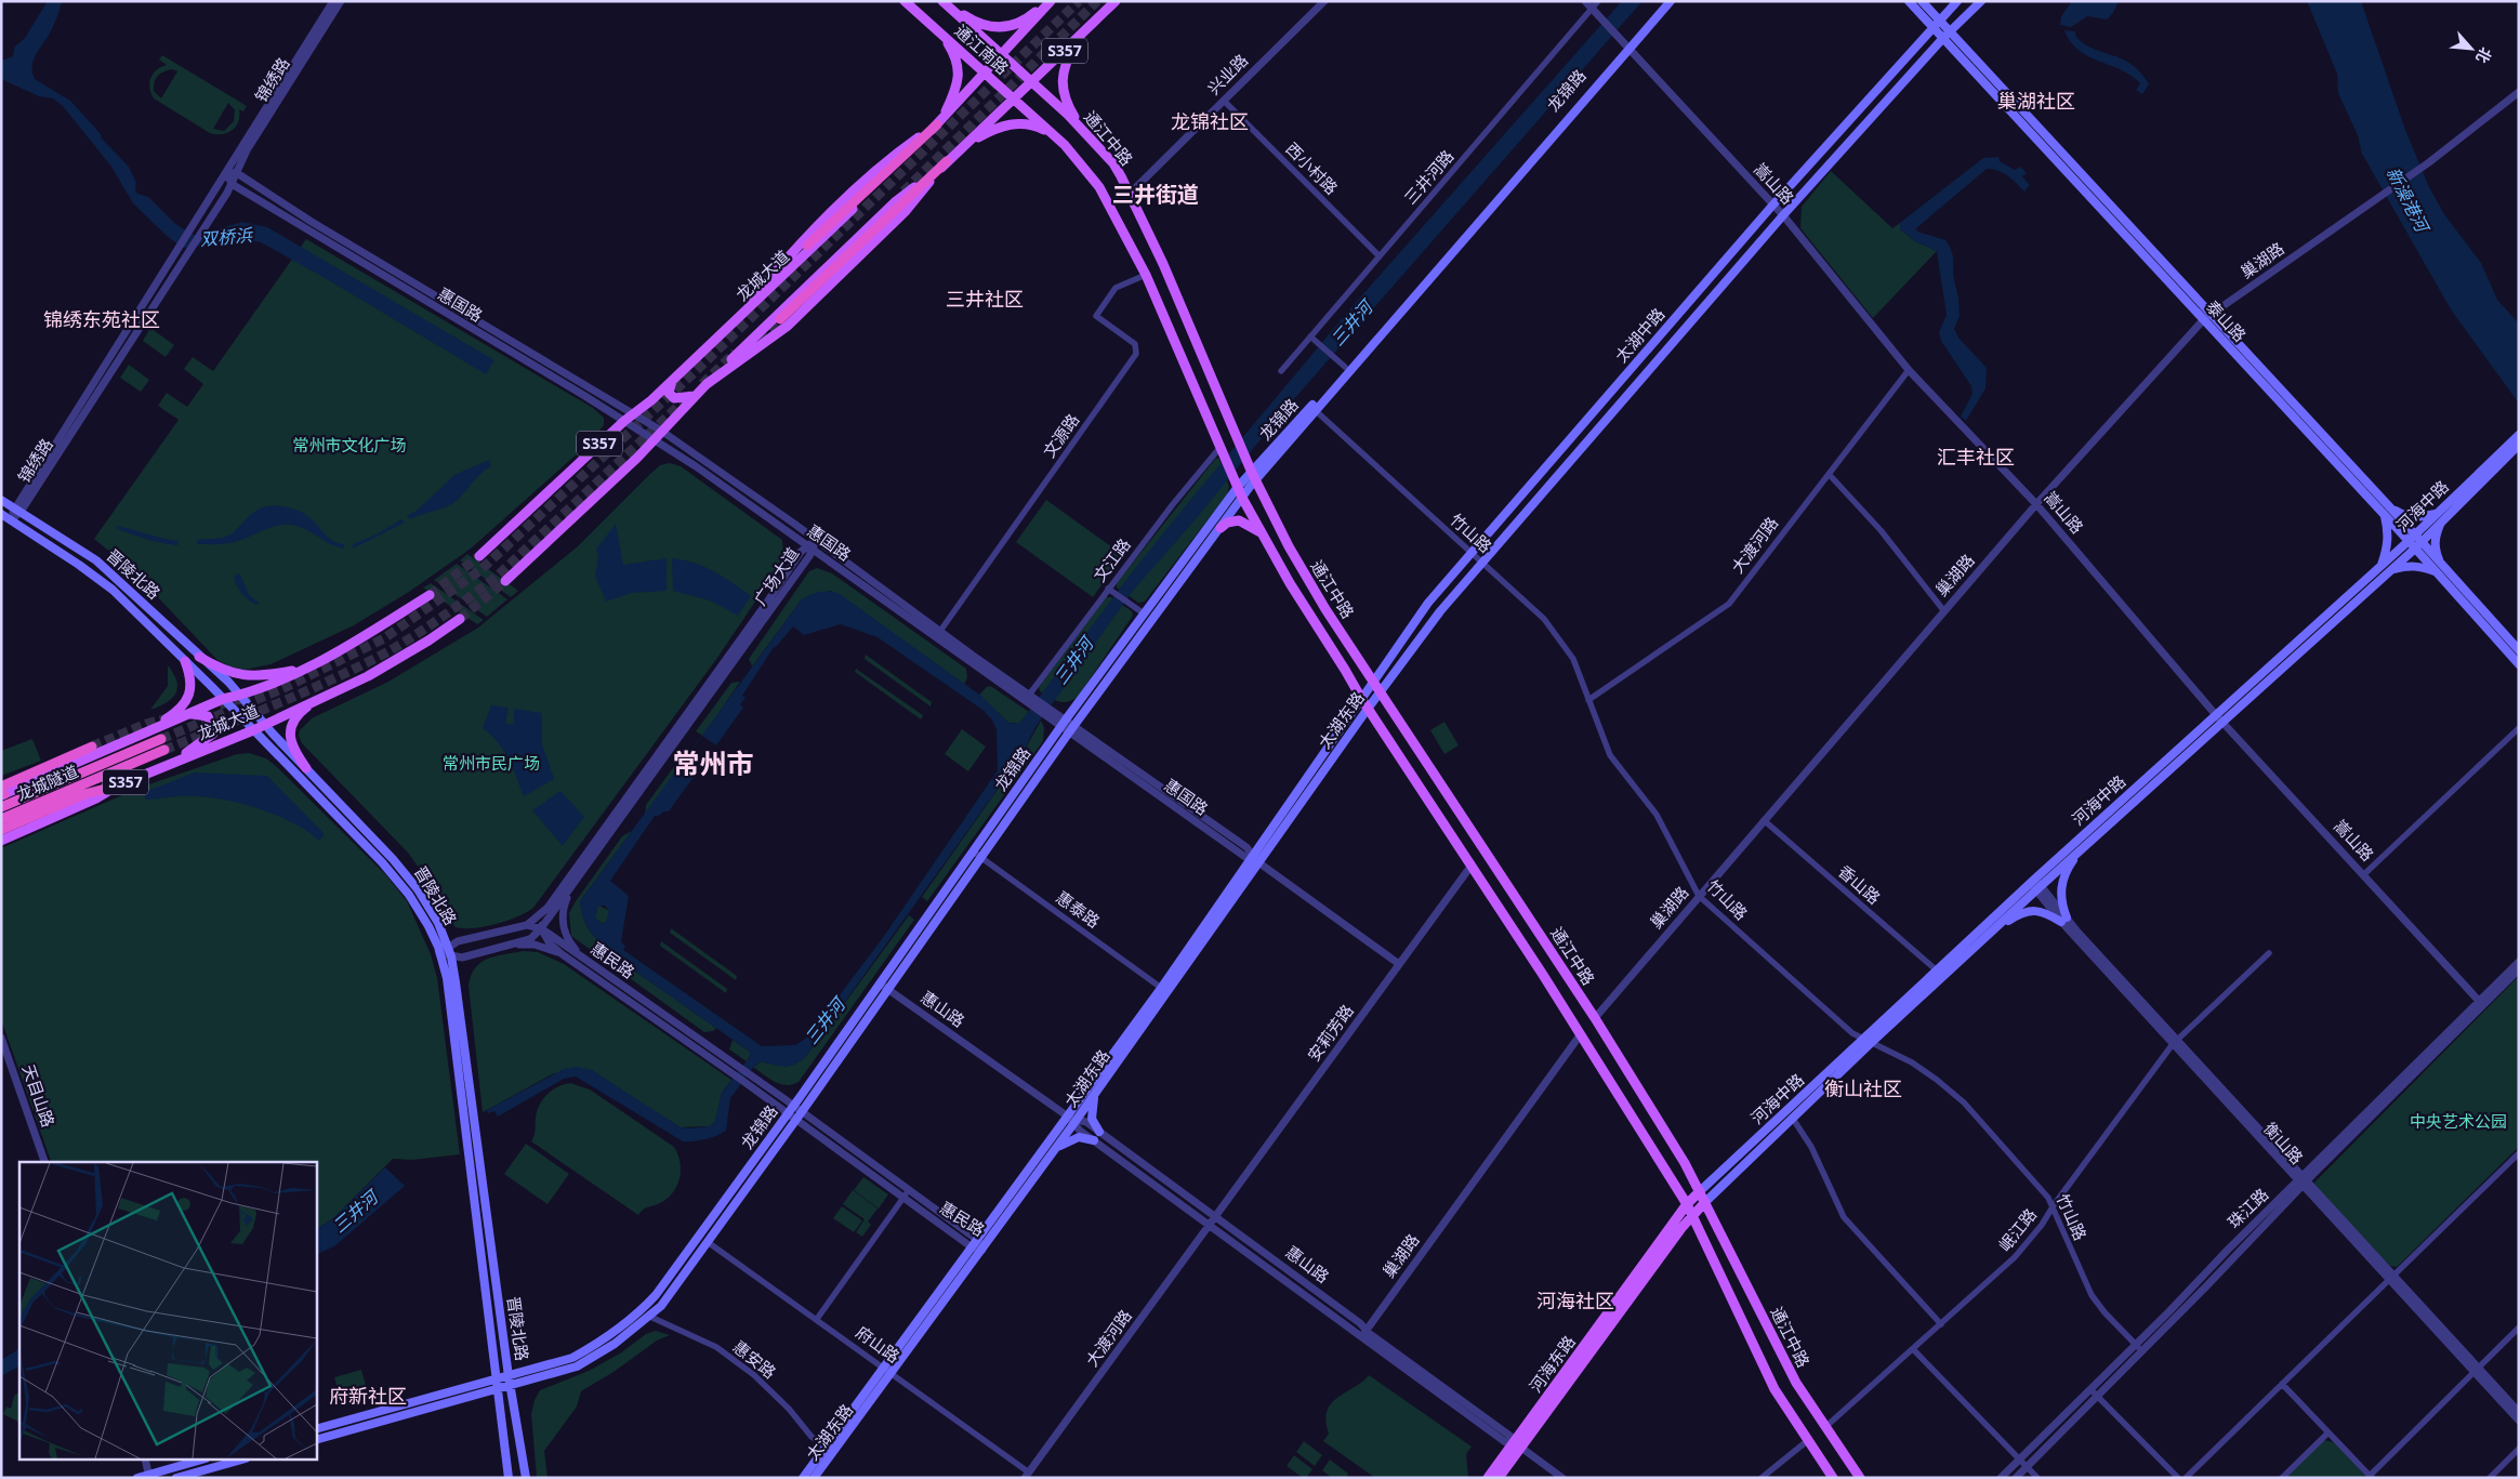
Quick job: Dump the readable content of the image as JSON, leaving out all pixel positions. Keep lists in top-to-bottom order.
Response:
{
  "streets": {
    "highway": ["龙城隧道"],
    "main road": [
      "通江南路",
      "S357",
      "龙锦路",
      "通江中路",
      "龙城大道",
      "泰山路",
      "太湖中路",
      "河海中路",
      "晋陵北路",
      "太湖东路",
      "河海东路"
    ],
    "street": [
      "兴业路",
      "锦绣路",
      "西小村路",
      "三井河路",
      "嵩山路",
      "巢湖路",
      "惠国路",
      "文源路",
      "竹山路",
      "大渡河路",
      "文江路",
      "广场大道",
      "香山路",
      "惠泰路",
      "惠民路",
      "惠山路",
      "安莉芳路",
      "天目山路",
      "衡山路",
      "珠江路",
      "岷江路",
      "府山路",
      "惠安路"
    ]
  },
  "crossings": [
    ["通江南路", "S357"],
    ["通江南路", "通江中路"],
    ["通江南路", "龙城大道"],
    ["S357", "通江中路"],
    ["S357", "惠国路"],
    ["兴业路", "通江中路"],
    ["兴业路", "西小村路"],
    ["锦绣路", "惠国路"],
    ["锦绣路", "晋陵北路"],
    ["龙锦路", "通江中路"],
    ["龙锦路", "嵩山路"],
    ["龙锦路", "惠国路"],
    ["龙锦路", "竹山路"],
    ["龙锦路", "晋陵北路"],
    ["龙锦路", "惠泰路"],
    ["龙锦路", "惠民路"],
    ["龙锦路", "惠山路"],
    ["龙锦路", "府山路"],
    ["龙锦路", "惠安路"],
    ["通江中路", "巢湖路"],
    ["通江中路", "龙城大道"],
    ["通江中路", "太湖中路"],
    ["通江中路", "河海中路"],
    ["通江中路", "太湖东路"],
    ["通江中路", "安莉芳路"],
    ["通江中路", "岷江路"],
    ["通江中路", "河海东路"],
    ["西小村路", "三井河路"],
    ["三井河路", "嵩山路"],
    ["嵩山路", "巢湖路"],
    ["嵩山路", "太湖中路"],
    ["嵩山路", "河海中路"],
    ["嵩山路", "大渡河路"],
    ["嵩山路", "珠江路"],
    ["巢湖路", "泰山路"],
    ["巢湖路", "竹山路"],
    ["巢湖路", "香山路"],
    ["巢湖路", "惠山路"],
    ["龙城大道", "惠国路"],
    ["龙城大道", "晋陵北路"],
    ["惠国路", "文源路"],
    ["惠国路", "文江路"],
    ["惠国路", "广场大道"],
    ["惠国路", "太湖东路"],
    ["惠国路", "安莉芳路"],
    ["泰山路", "太湖中路"],
    ["泰山路", "河海中路"],
    ["太湖中路", "竹山路"],
    ["太湖中路", "太湖东路"],
    ["河海中路", "竹山路"],
    ["河海中路", "香山路"],
    ["河海中路", "衡山路"],
    ["河海中路", "河海东路"],
    ["竹山路", "大渡河路"],
    ["竹山路", "珠江路"],
    ["竹山路", "岷江路"],
    ["大渡河路", "惠山路"],
    ["大渡河路", "安莉芳路"],
    ["大渡河路", "府山路"],
    ["晋陵北路", "广场大道"],
    ["广场大道", "惠民路"],
    ["太湖东路", "惠泰路"],
    ["太湖东路", "惠民路"],
    ["太湖东路", "惠山路"],
    ["太湖东路", "府山路"],
    ["太湖东路", "惠安路"],
    ["惠山路", "安莉芳路"],
    ["惠山路", "河海东路"],
    ["衡山路", "珠江路"],
    ["衡山路", "岷江路"]
  ],
  "districts": [
    "巢湖社区",
    "龙锦社区",
    "三井街道",
    "三井社区",
    "锦绣东苑社区",
    "汇丰社区",
    "常州市",
    "衡山社区",
    "河海社区",
    "府新社区"
  ],
  "water": ["新澡港河", "双桥浜", "三井河"],
  "parks": ["常州市文化广场", "常州市民广场", "中央艺术公园"],
  "north": "bottom right"
}
